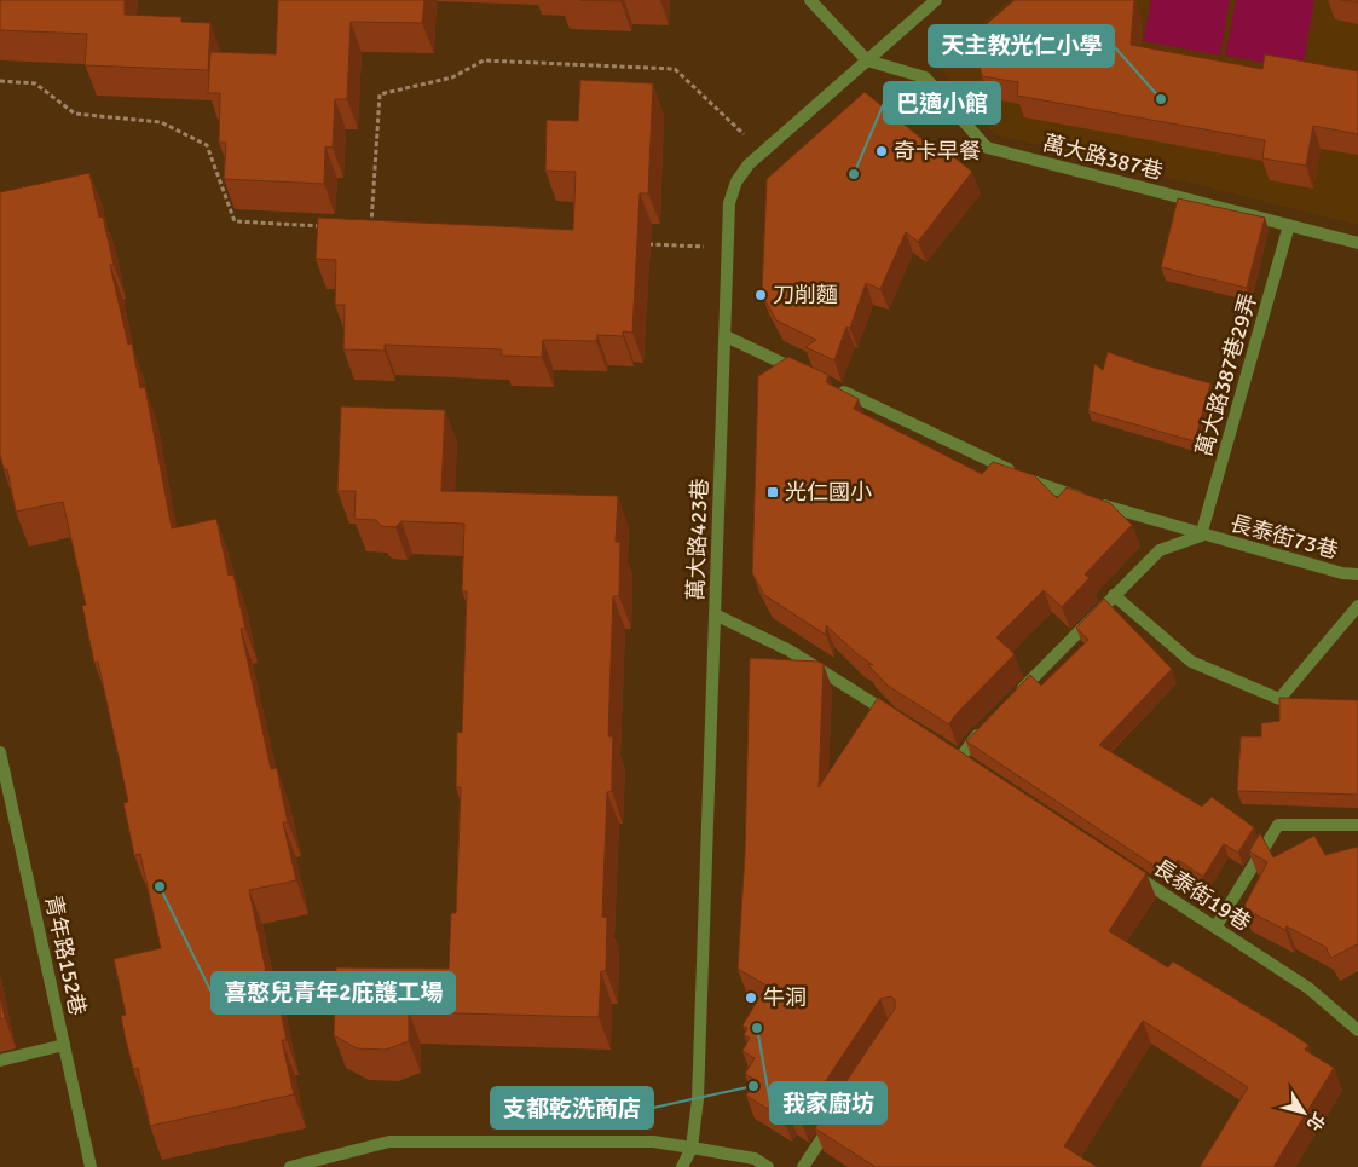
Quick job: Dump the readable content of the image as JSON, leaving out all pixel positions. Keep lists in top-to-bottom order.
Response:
{
  "streets": {
    "street": [
      "萬大路387巷",
      "萬大路387巷29弄",
      "長泰街73巷",
      "萬大路423巷",
      "長泰街19巷",
      "青年路152巷"
    ]
  },
  "crossings": [
    ["萬大路387巷", "萬大路387巷29弄"],
    ["萬大路387巷", "萬大路423巷"],
    ["萬大路387巷29弄", "長泰街73巷"]
  ],
  "places": {
    "other": [
      "天主教光仁小學",
      "奇卡早餐",
      "巴適小館",
      "刀削麵",
      "喜憨兒青年2庇護工場",
      "牛洞",
      "我家廚坊",
      "支都乾洗商店"
    ],
    "transit": ["光仁國小"]
  },
  "north": "bottom right"
}
